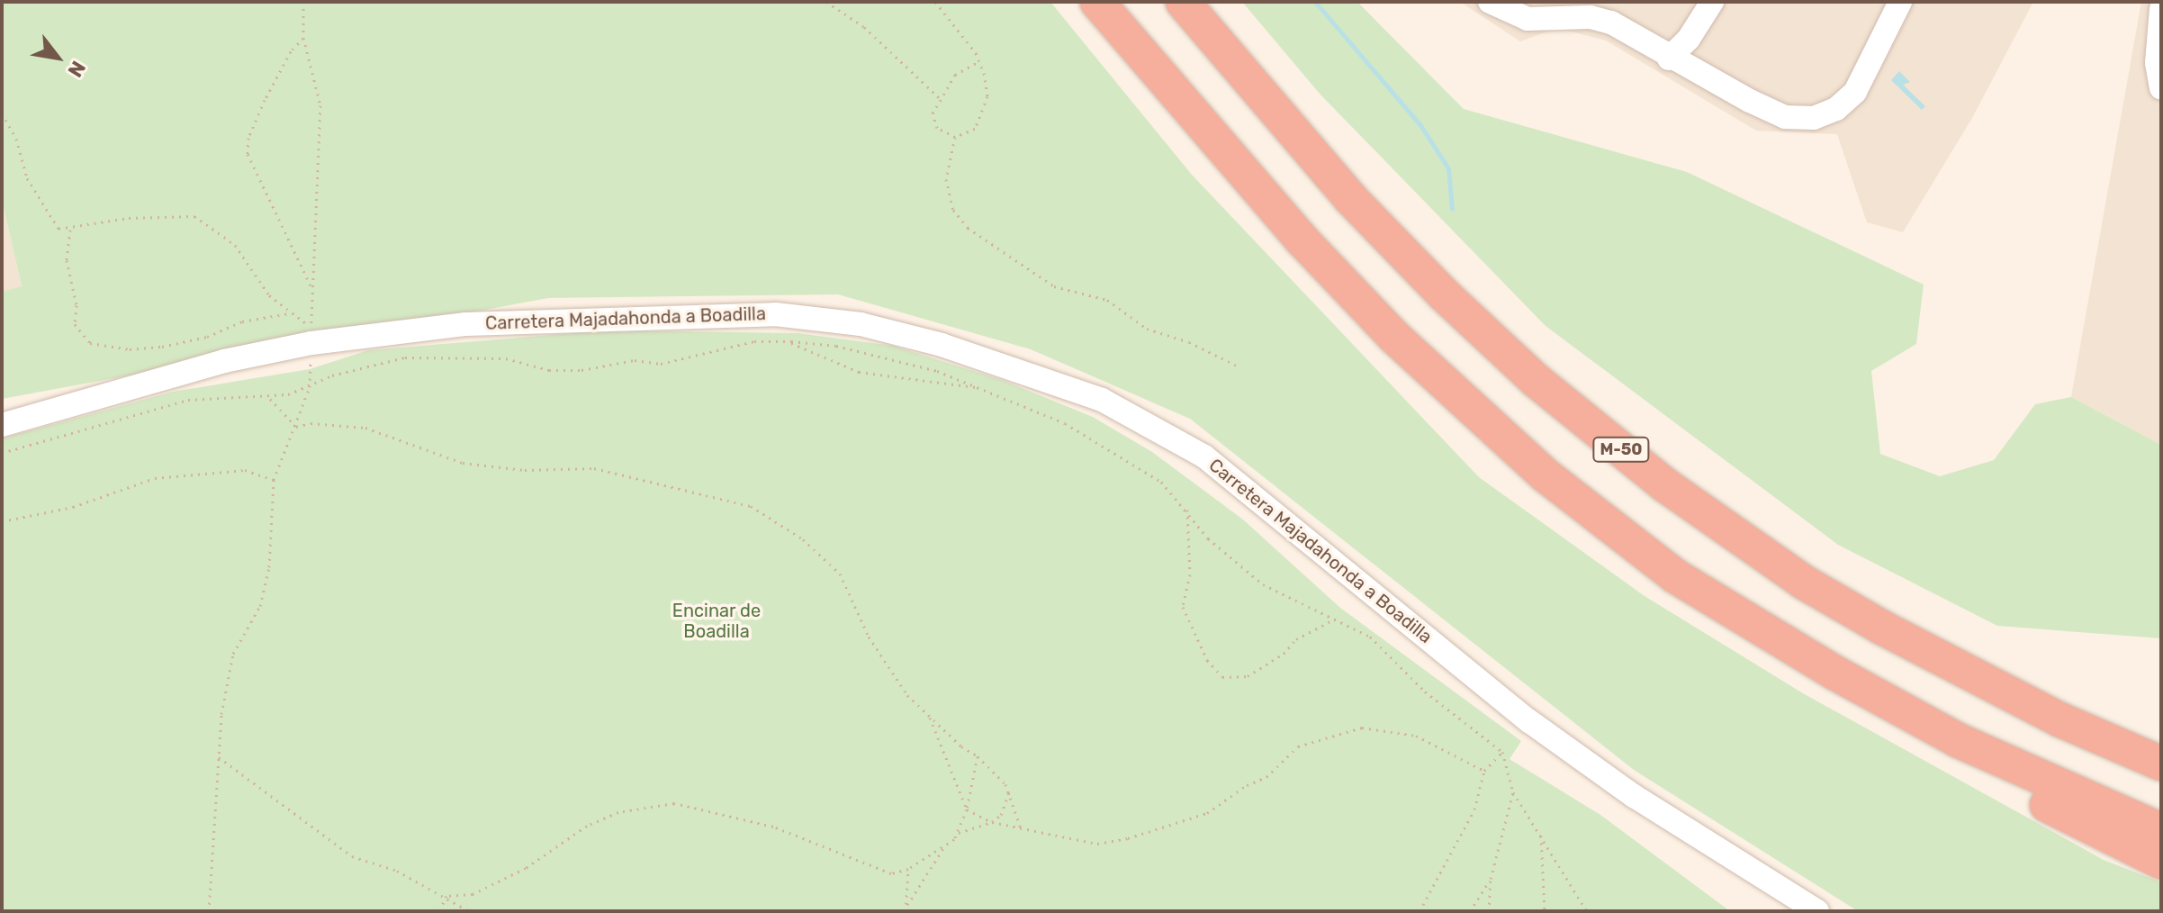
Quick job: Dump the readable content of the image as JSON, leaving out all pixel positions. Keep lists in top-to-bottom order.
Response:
{
  "streets": {
    "highway": ["M-50"],
    "street": ["Carretera Majadahonda a Boadilla"]
  },
  "parks": ["Encinar de Boadilla"],
  "north": "bottom right"
}
